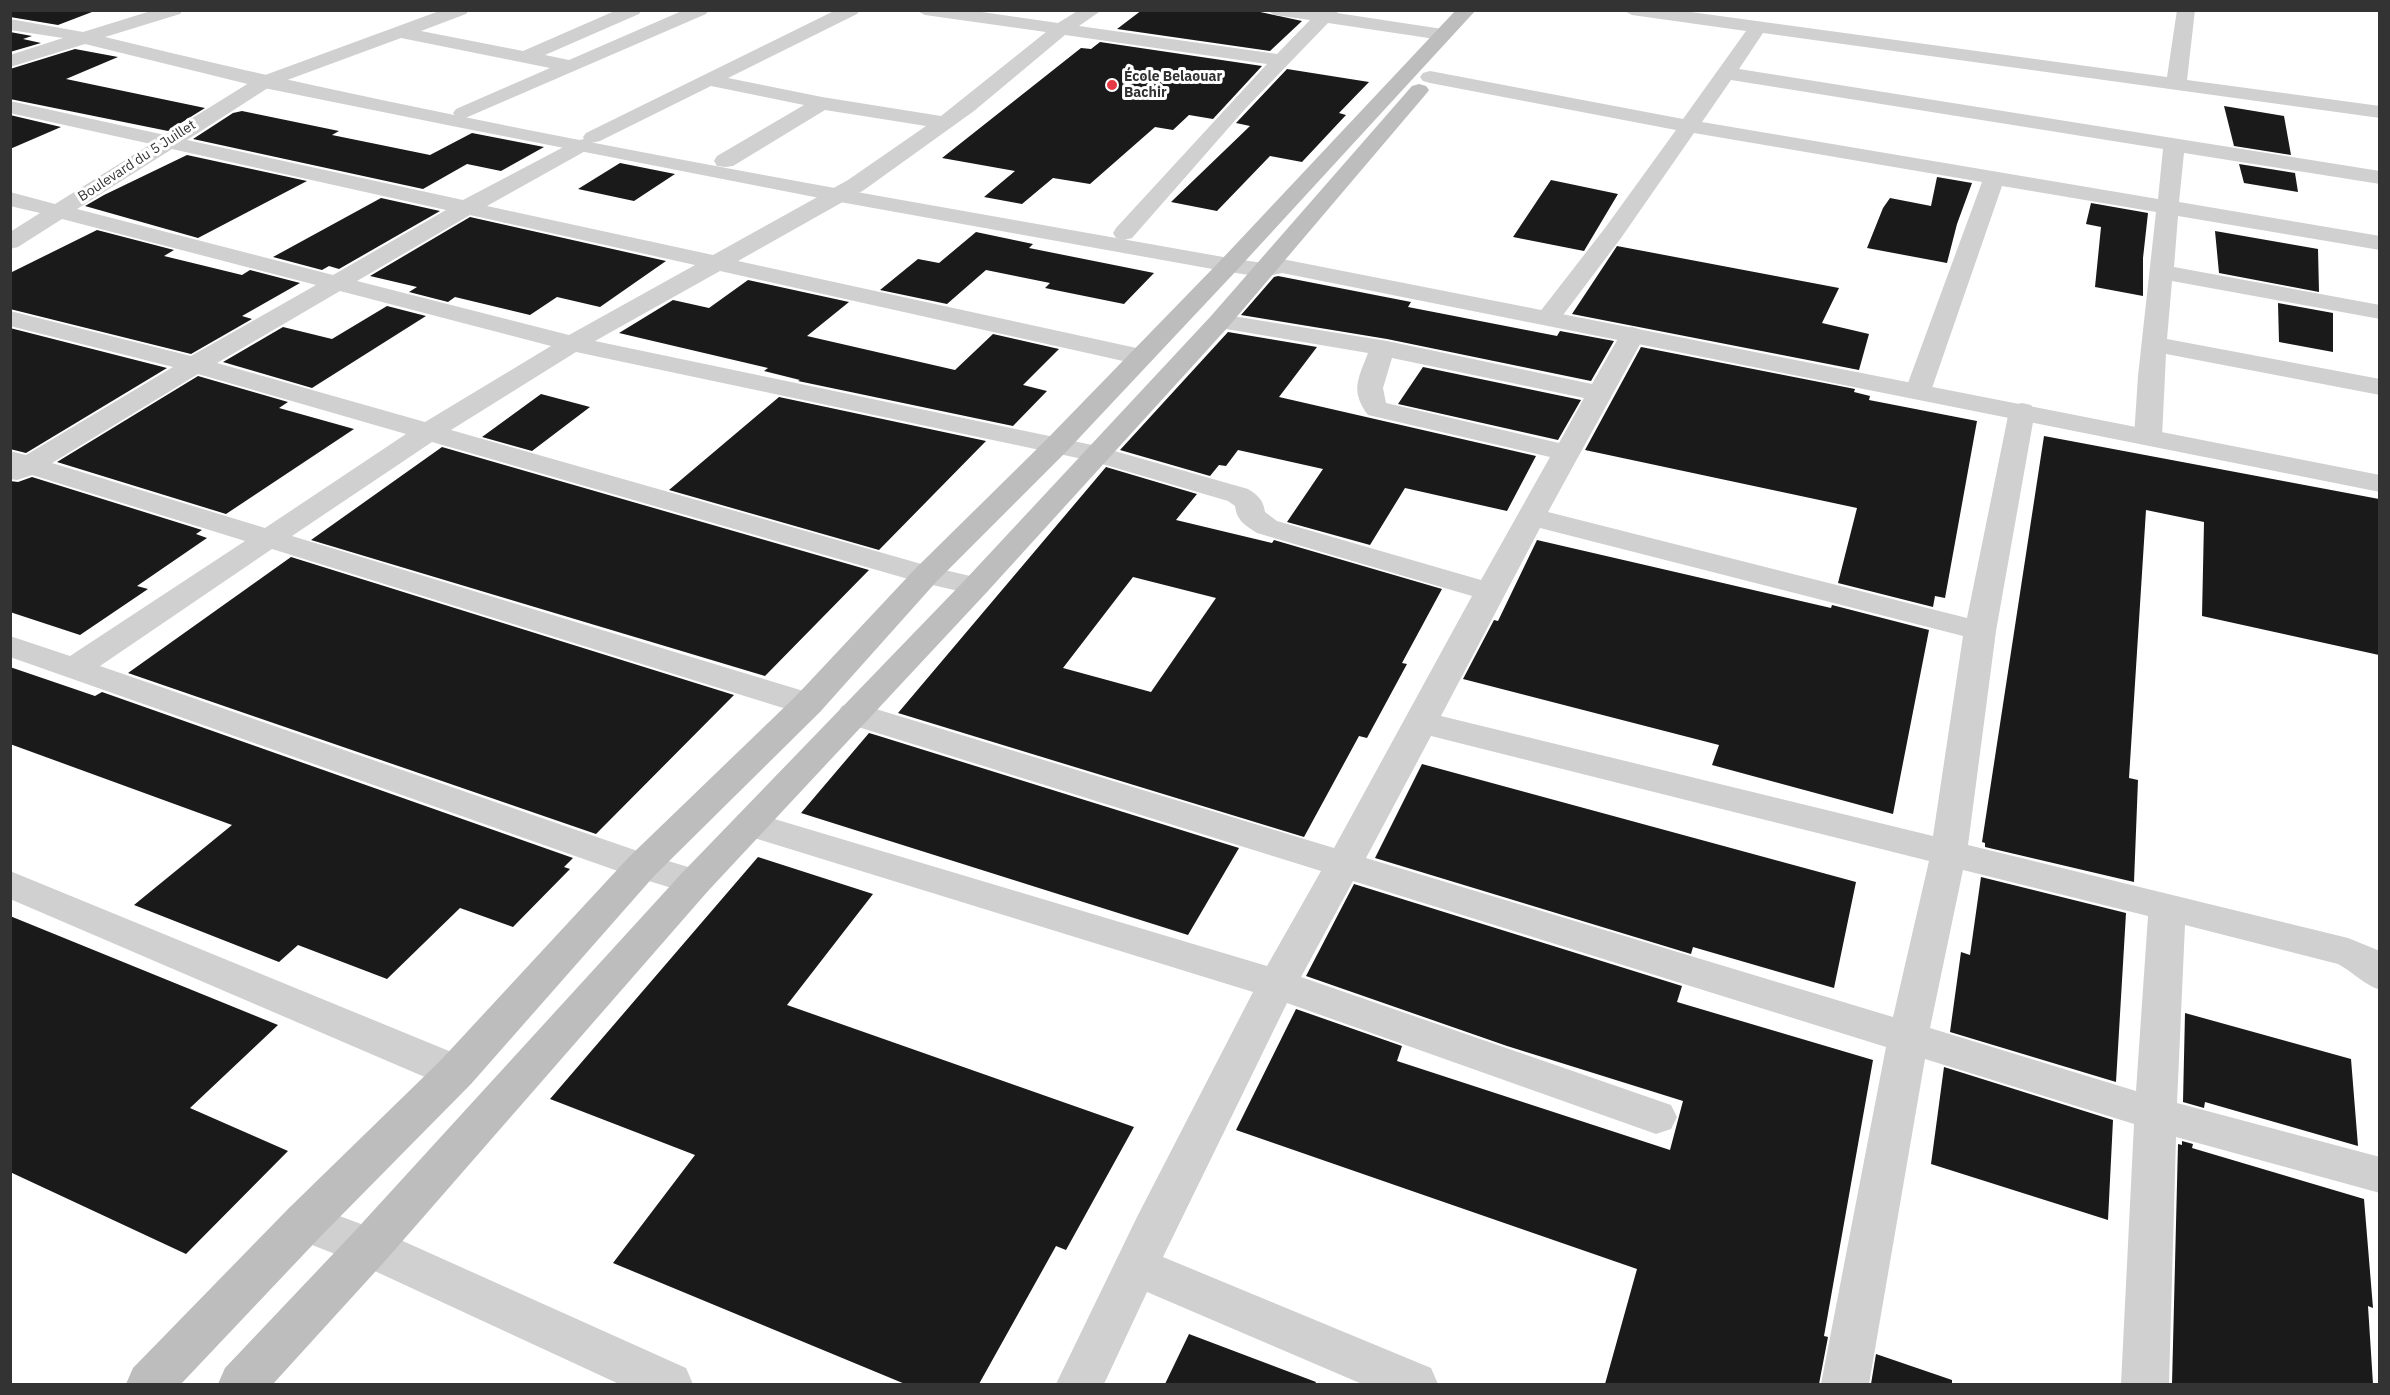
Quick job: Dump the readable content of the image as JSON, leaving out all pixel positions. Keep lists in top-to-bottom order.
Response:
{
  "streets": {
    "street": ["Boulevard du 5 Juillet"]
  },
  "places": ["École Belaouar Bachir"]
}
